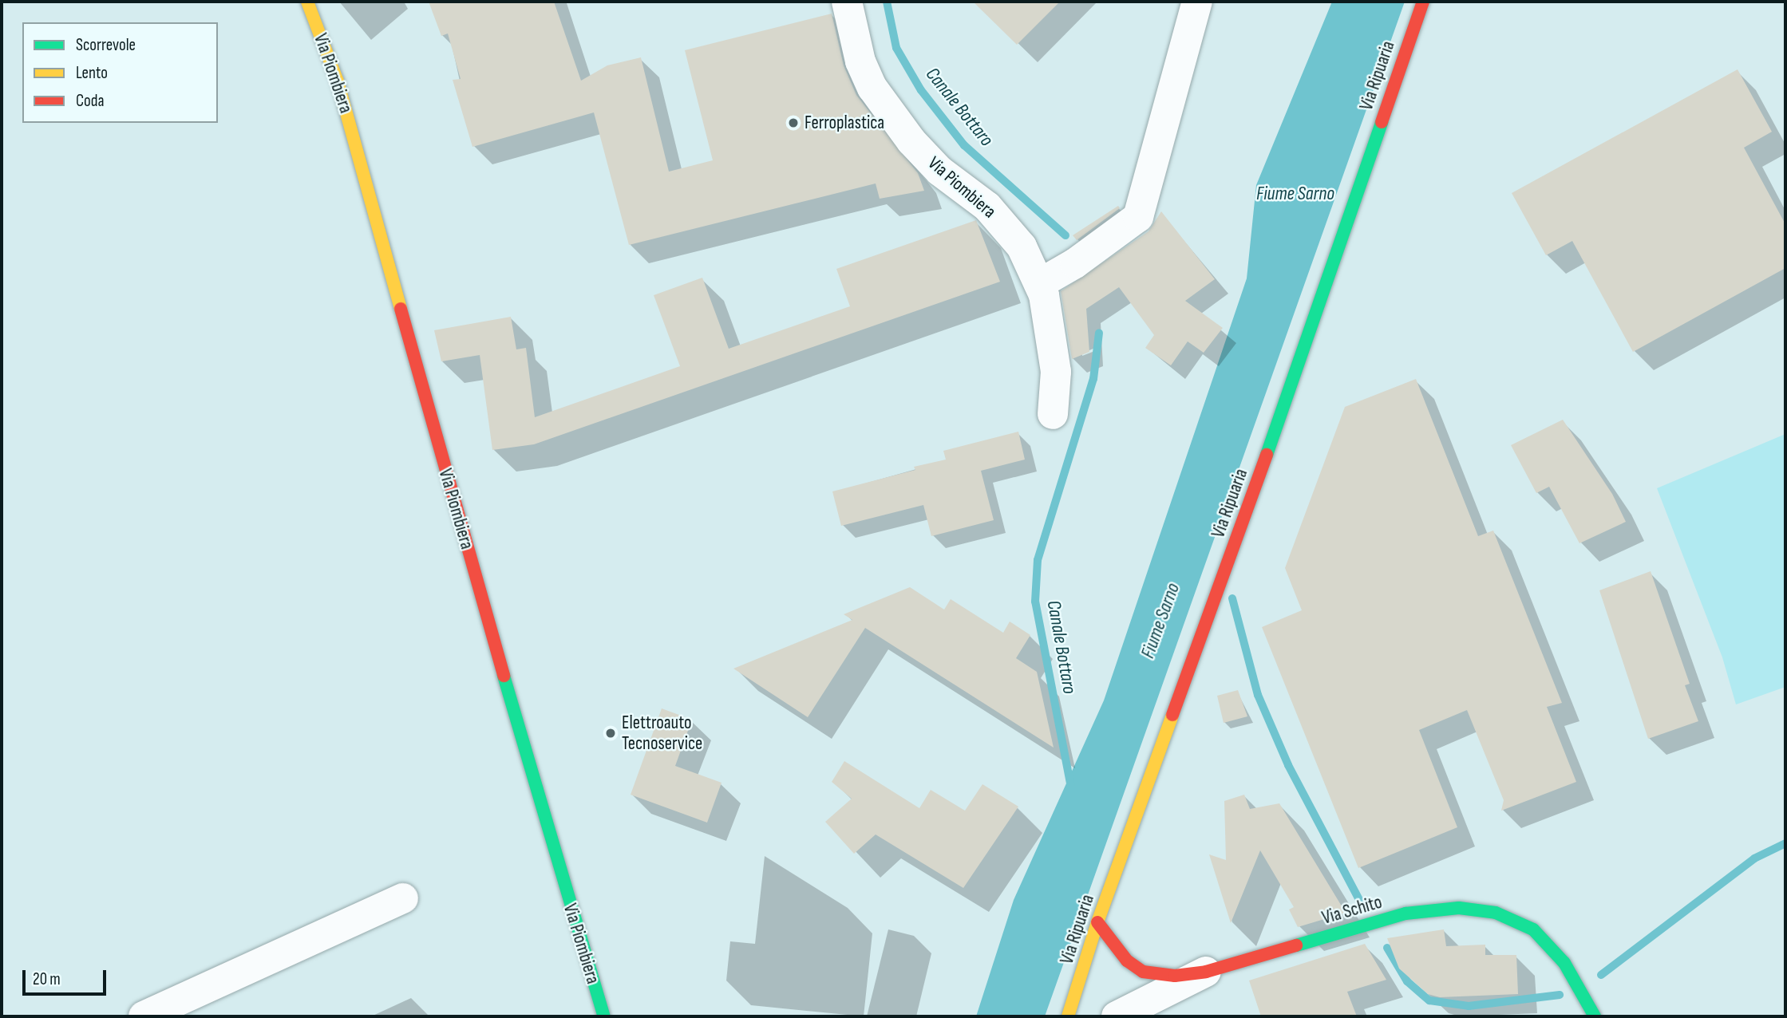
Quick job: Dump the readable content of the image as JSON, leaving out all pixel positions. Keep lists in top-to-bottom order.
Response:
{
  "streets": {
    "street": ["Via Piombiera", "Via Ripuaria", "Via Schito"]
  },
  "crossings": [
    ["Via Ripuaria", "Via Schito"]
  ],
  "water": ["Canale Bottaro", "Fiume Sarno"],
  "places": ["Ferroplastica", "Elettroauto Tecnoservice"],
  "legend": ["Scorrevole", "Lento", "Coda"],
  "scale_bar": "20 m"
}
